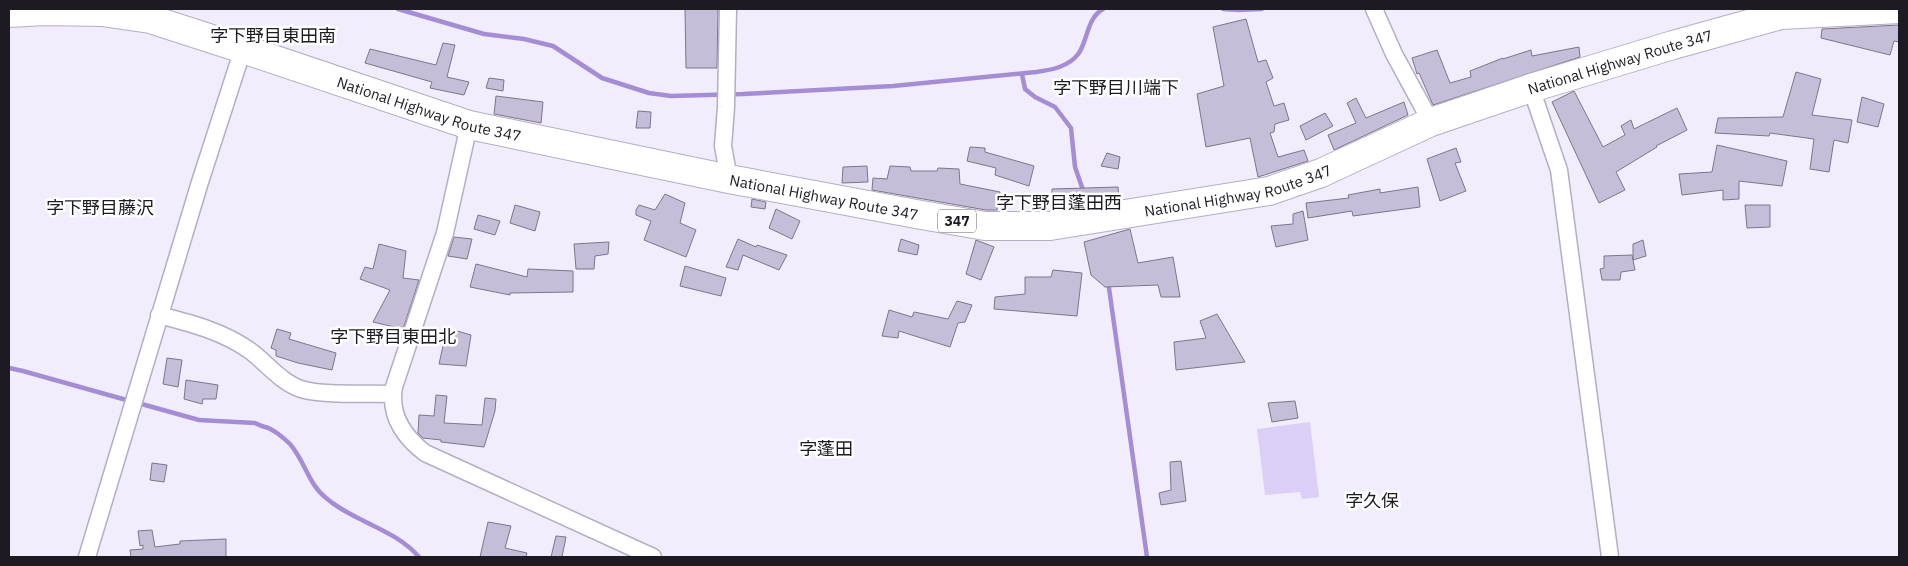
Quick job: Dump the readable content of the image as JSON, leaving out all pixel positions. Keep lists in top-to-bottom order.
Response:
{
  "streets": {
    "highway": ["National Highway Route 347", "347"]
  },
  "districts": [
    "字下野目東田南",
    "字下野目川端下",
    "字下野目蓬田西",
    "字下野目藤沢",
    "字下野目東田北",
    "字蓬田",
    "字久保"
  ]
}
